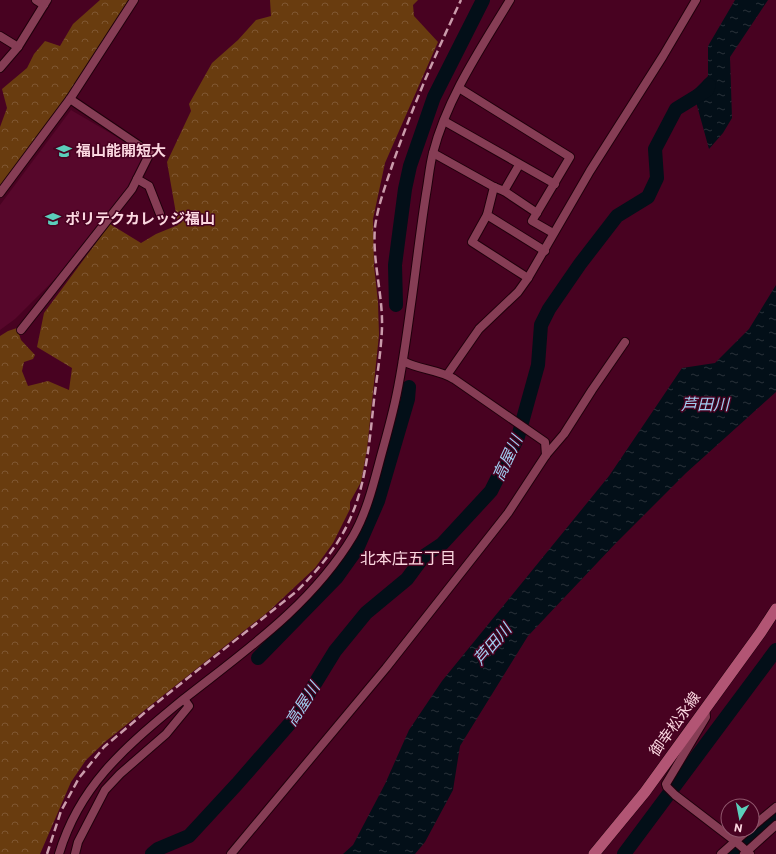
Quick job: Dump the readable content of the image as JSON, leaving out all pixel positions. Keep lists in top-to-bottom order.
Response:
{
  "streets": {
    "main road": ["御幸松永線"]
  },
  "districts": ["北本庄五丁目"],
  "water": ["芦田川", "高屋川"],
  "places": {
    "school or university": ["福山能開短大", "ポリテクカレッジ福山"]
  },
  "north": "bottom"
}
